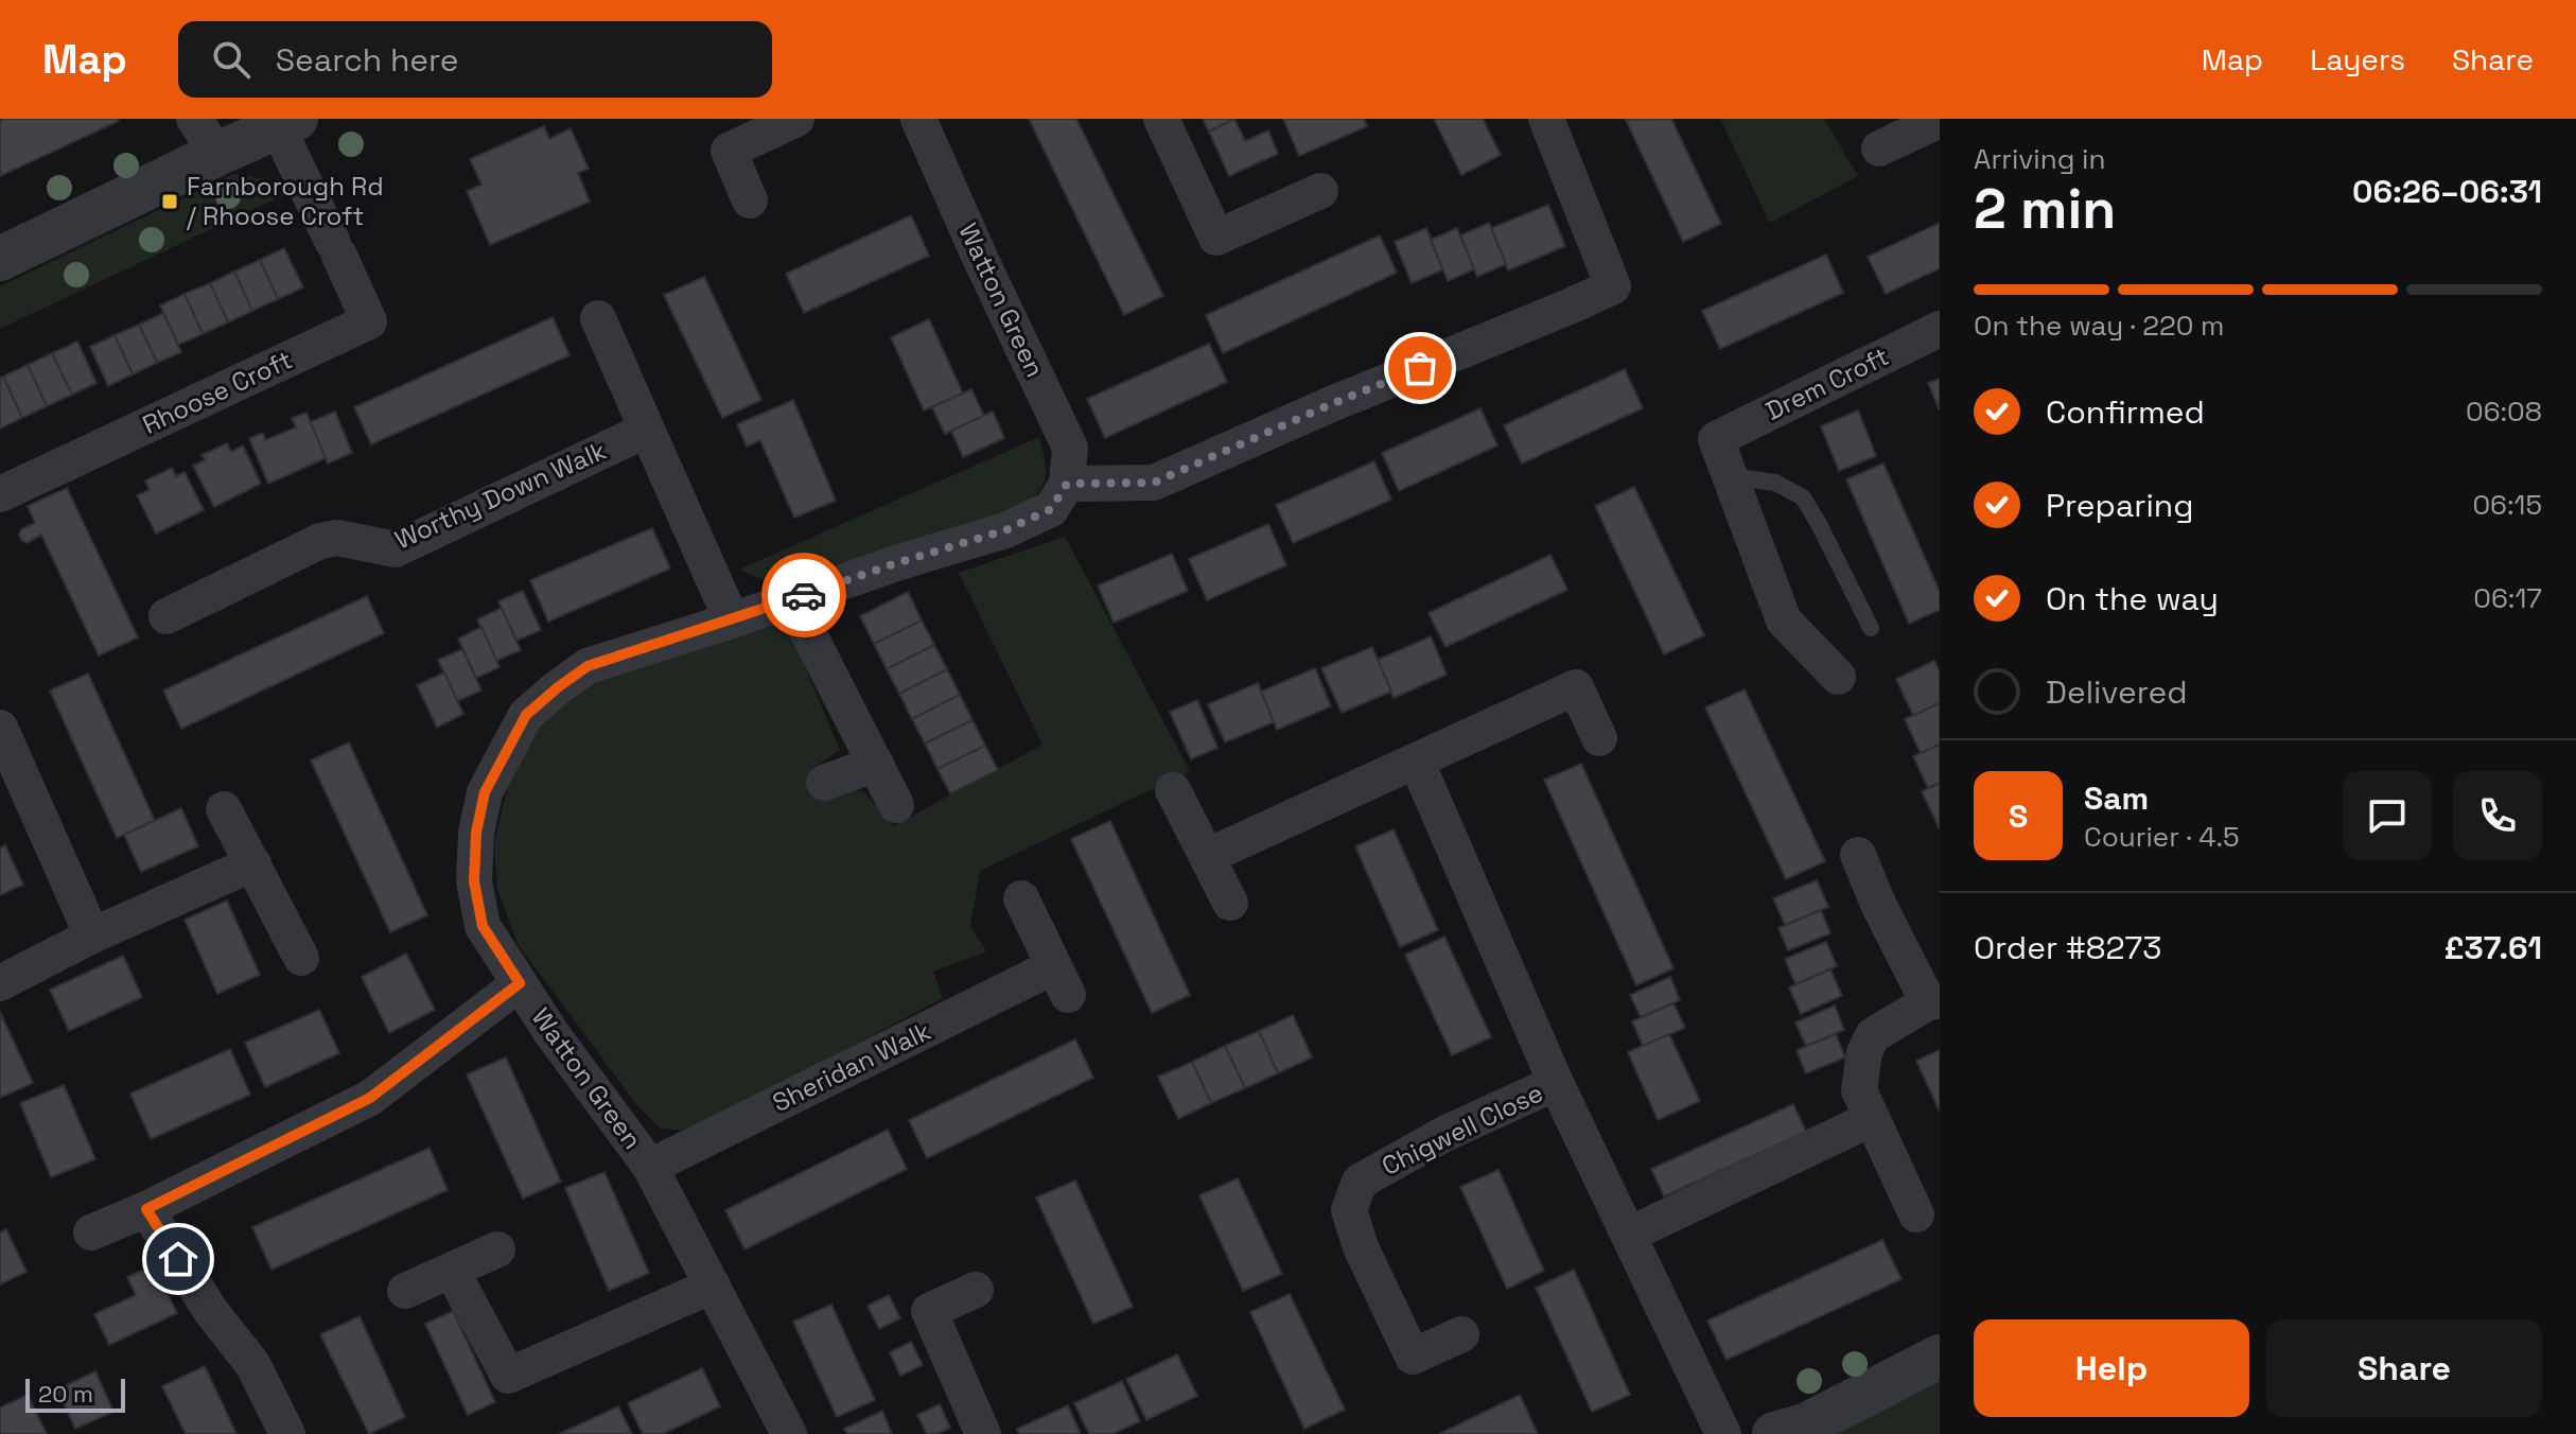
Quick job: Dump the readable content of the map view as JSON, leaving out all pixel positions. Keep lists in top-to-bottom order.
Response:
{
  "streets": {
    "street": [
      "Watton Green",
      "Drem Croft",
      "Rhoose Croft",
      "Worthy Down Walk",
      "Sheridan Walk",
      "Chigwell Close"
    ]
  },
  "crossings": [
    ["Watton Green", "Sheridan Walk"]
  ],
  "places": {
    "transit": ["Farnborough Rd / Rhoose Croft"]
  },
  "scale_bar": "20 m",
  "page": {
    "header": "Map",
    "search": "Search here",
    "nav": ["Map", "Layers", "Share"],
    "heading": ["2 min", "Arriving in", "06:26–06:31"],
    "panel": [
      "Sam",
      "Courier · 4.5",
      "Order #8273",
      "£37.61"
    ],
    "bar": "On the way · 220 m",
    "list": [
      ["Confirmed", "06:08"],
      ["Preparing", "06:15"],
      ["On the way", "06:17"],
      "Delivered"
    ],
    "round": "S",
    "buttons": ["Help", "Share"],
    "scale": "20 m"
  }
}
